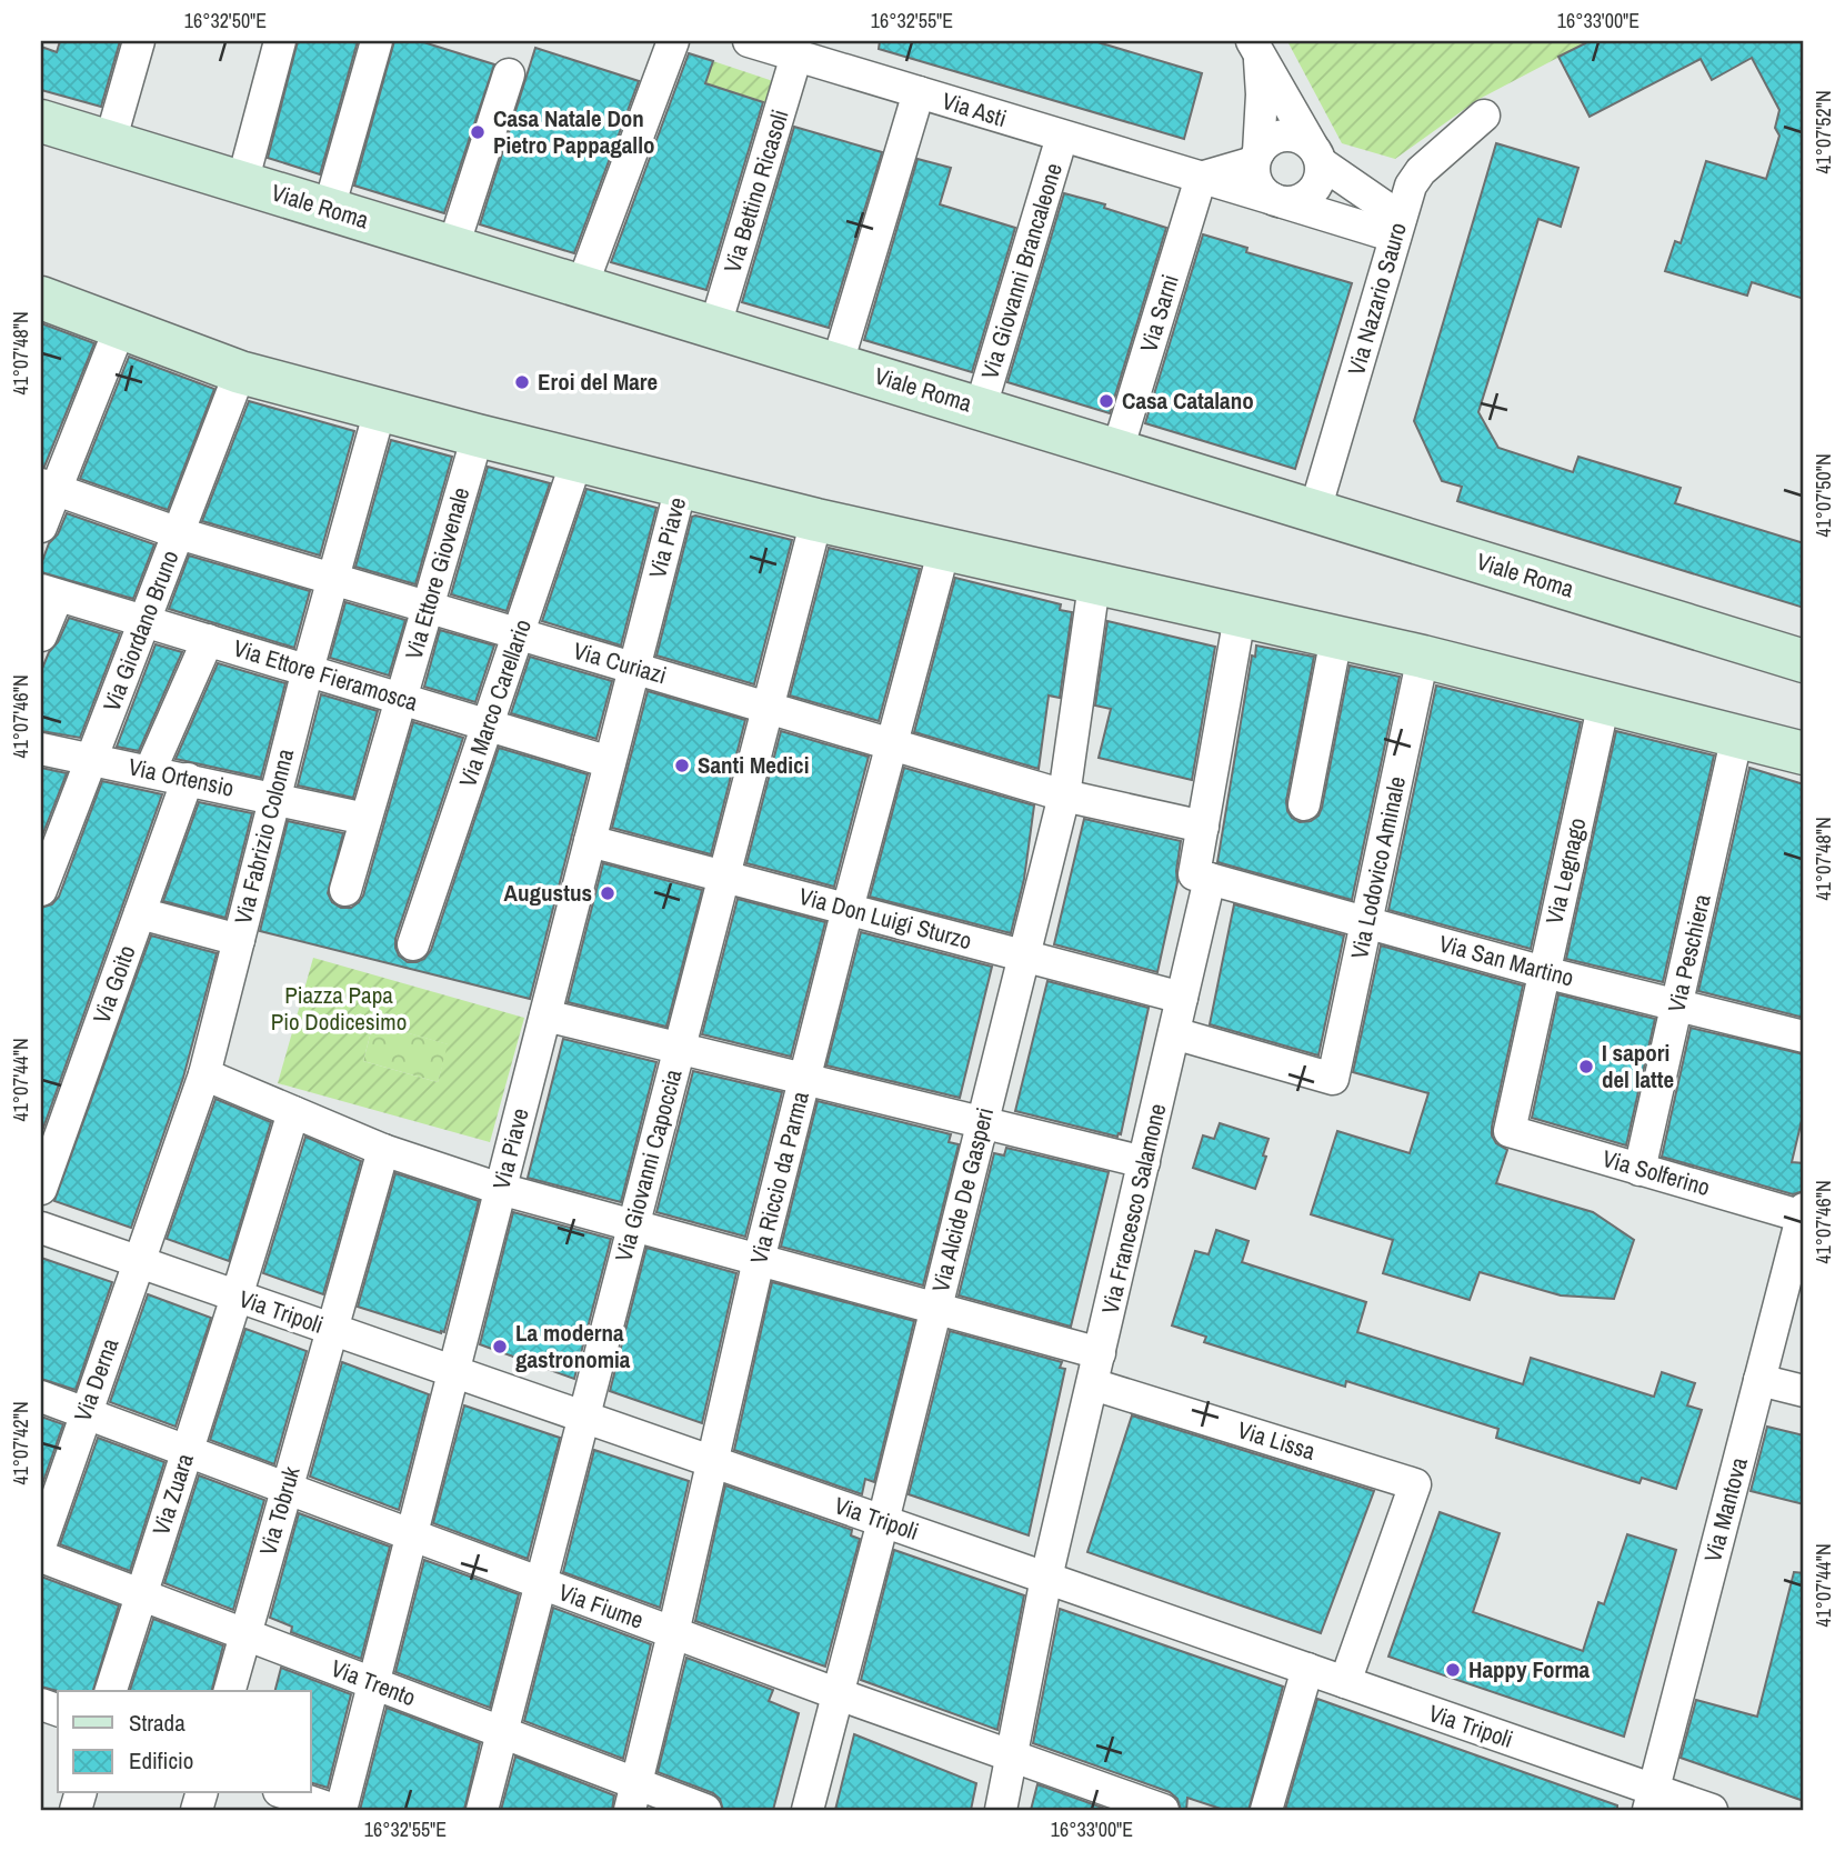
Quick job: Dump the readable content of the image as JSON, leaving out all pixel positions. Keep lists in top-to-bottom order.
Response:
{
  "streets": {
    "street": [
      "Via Asti",
      "Via Bettino Ricasoli",
      "Viale Roma",
      "Via Giovanni Brancaleone",
      "Via Nazario Sauro",
      "Via Sarni",
      "Via Piave",
      "Via Ettore Giovenale",
      "Via Giordano Bruno",
      "Via Curiazi",
      "Via Ettore Fieramosca",
      "Via Marco Carellario",
      "Via Ortensio",
      "Via Fabrizio Colonna",
      "Via Lodovico Aminale",
      "Via Legnago",
      "Via Don Luigi Sturzo",
      "Via Peschiera",
      "Via San Martino",
      "Via Goito",
      "Via Giovanni Capoccia",
      "Via Solferino",
      "Via Riccio da Parma",
      "Via Alcide De Gasperi",
      "Via Francesco Salamone",
      "Via Tripoli",
      "Via Derna",
      "Via Lissa",
      "Via Zuara",
      "Via Mantova",
      "Via Tobruk",
      "Via Fiume",
      "Via Trento"
    ]
  },
  "crossings": [
    ["Via Asti", "Via Bettino Ricasoli"],
    ["Via Asti", "Via Giovanni Brancaleone"],
    ["Via Asti", "Via Nazario Sauro"],
    ["Via Asti", "Via Sarni"],
    ["Via Bettino Ricasoli", "Viale Roma"],
    ["Viale Roma", "Via Giovanni Brancaleone"],
    ["Viale Roma", "Via Nazario Sauro"],
    ["Viale Roma", "Via Sarni"],
    ["Via Piave", "Via Curiazi"],
    ["Via Piave", "Via Ettore Fieramosca"],
    ["Via Piave", "Via Don Luigi Sturzo"],
    ["Via Piave", "Via Tripoli"],
    ["Via Piave", "Via Fiume"],
    ["Via Piave", "Via Trento"],
    ["Via Ettore Giovenale", "Via Curiazi"],
    ["Via Ettore Giovenale", "Via Ettore Fieramosca"],
    ["Via Ettore Giovenale", "Via Ortensio"],
    ["Via Giordano Bruno", "Via Curiazi"],
    ["Via Giordano Bruno", "Via Ettore Fieramosca"],
    ["Via Giordano Bruno", "Via Ortensio"],
    ["Via Curiazi", "Via Marco Carellario"],
    ["Via Curiazi", "Via Fabrizio Colonna"],
    ["Via Curiazi", "Via Giovanni Capoccia"],
    ["Via Curiazi", "Via Riccio da Parma"],
    ["Via Curiazi", "Via Alcide De Gasperi"],
    ["Via Ettore Fieramosca", "Via Marco Carellario"],
    ["Via Ettore Fieramosca", "Via Fabrizio Colonna"],
    ["Via Ortensio", "Via Fabrizio Colonna"],
    ["Via Ortensio", "Via Goito"],
    ["Via Fabrizio Colonna", "Via Tripoli"],
    ["Via Fabrizio Colonna", "Via Derna"],
    ["Via Lodovico Aminale", "Via San Martino"],
    ["Via Lodovico Aminale", "Via Francesco Salamone"],
    ["Via Legnago", "Via San Martino"],
    ["Via Legnago", "Via Solferino"],
    ["Via Don Luigi Sturzo", "Via Giovanni Capoccia"],
    ["Via Don Luigi Sturzo", "Via Riccio da Parma"],
    ["Via Don Luigi Sturzo", "Via Alcide De Gasperi"],
    ["Via Don Luigi Sturzo", "Via Francesco Salamone"],
    ["Via Peschiera", "Via San Martino"],
    ["Via Peschiera", "Via Solferino"],
    ["Via San Martino", "Via Francesco Salamone"],
    ["Via Giovanni Capoccia", "Via Tripoli"],
    ["Via Giovanni Capoccia", "Via Fiume"],
    ["Via Giovanni Capoccia", "Via Trento"],
    ["Via Solferino", "Via Mantova"],
    ["Via Riccio da Parma", "Via Tripoli"],
    ["Via Riccio da Parma", "Via Fiume"],
    ["Via Riccio da Parma", "Via Trento"],
    ["Via Alcide De Gasperi", "Via Tripoli"],
    ["Via Alcide De Gasperi", "Via Fiume"],
    ["Via Francesco Salamone", "Via Tripoli"],
    ["Via Francesco Salamone", "Via Lissa"],
    ["Via Francesco Salamone", "Via Fiume"],
    ["Via Tripoli", "Via Derna"],
    ["Via Tripoli", "Via Lissa"],
    ["Via Tripoli", "Via Zuara"],
    ["Via Tripoli", "Via Mantova"],
    ["Via Tripoli", "Via Tobruk"],
    ["Via Derna", "Via Fiume"],
    ["Via Zuara", "Via Fiume"],
    ["Via Zuara", "Via Trento"],
    ["Via Tobruk", "Via Fiume"],
    ["Via Tobruk", "Via Trento"]
  ],
  "parks": ["Piazza Papa Pio Dodicesimo"],
  "places": [
    "Casa Natale Don Pietro Pappagallo",
    "Eroi del Mare",
    "Casa Catalano",
    "Santi Medici",
    "Augustus",
    "I sapori del latte",
    "La moderna gastronomia",
    "Happy Forma"
  ],
  "legend": ["Strada", "Edificio"],
  "coordinates": [
    "16°32'50\"E",
    "16°32'55\"E",
    "16°33'00\"E",
    "41°07'52\"N",
    "41°07'48\"N",
    "41°07'50\"N",
    "41°07'46\"N",
    "41°07'44\"N",
    "41°07'42\"N"
  ]
}
